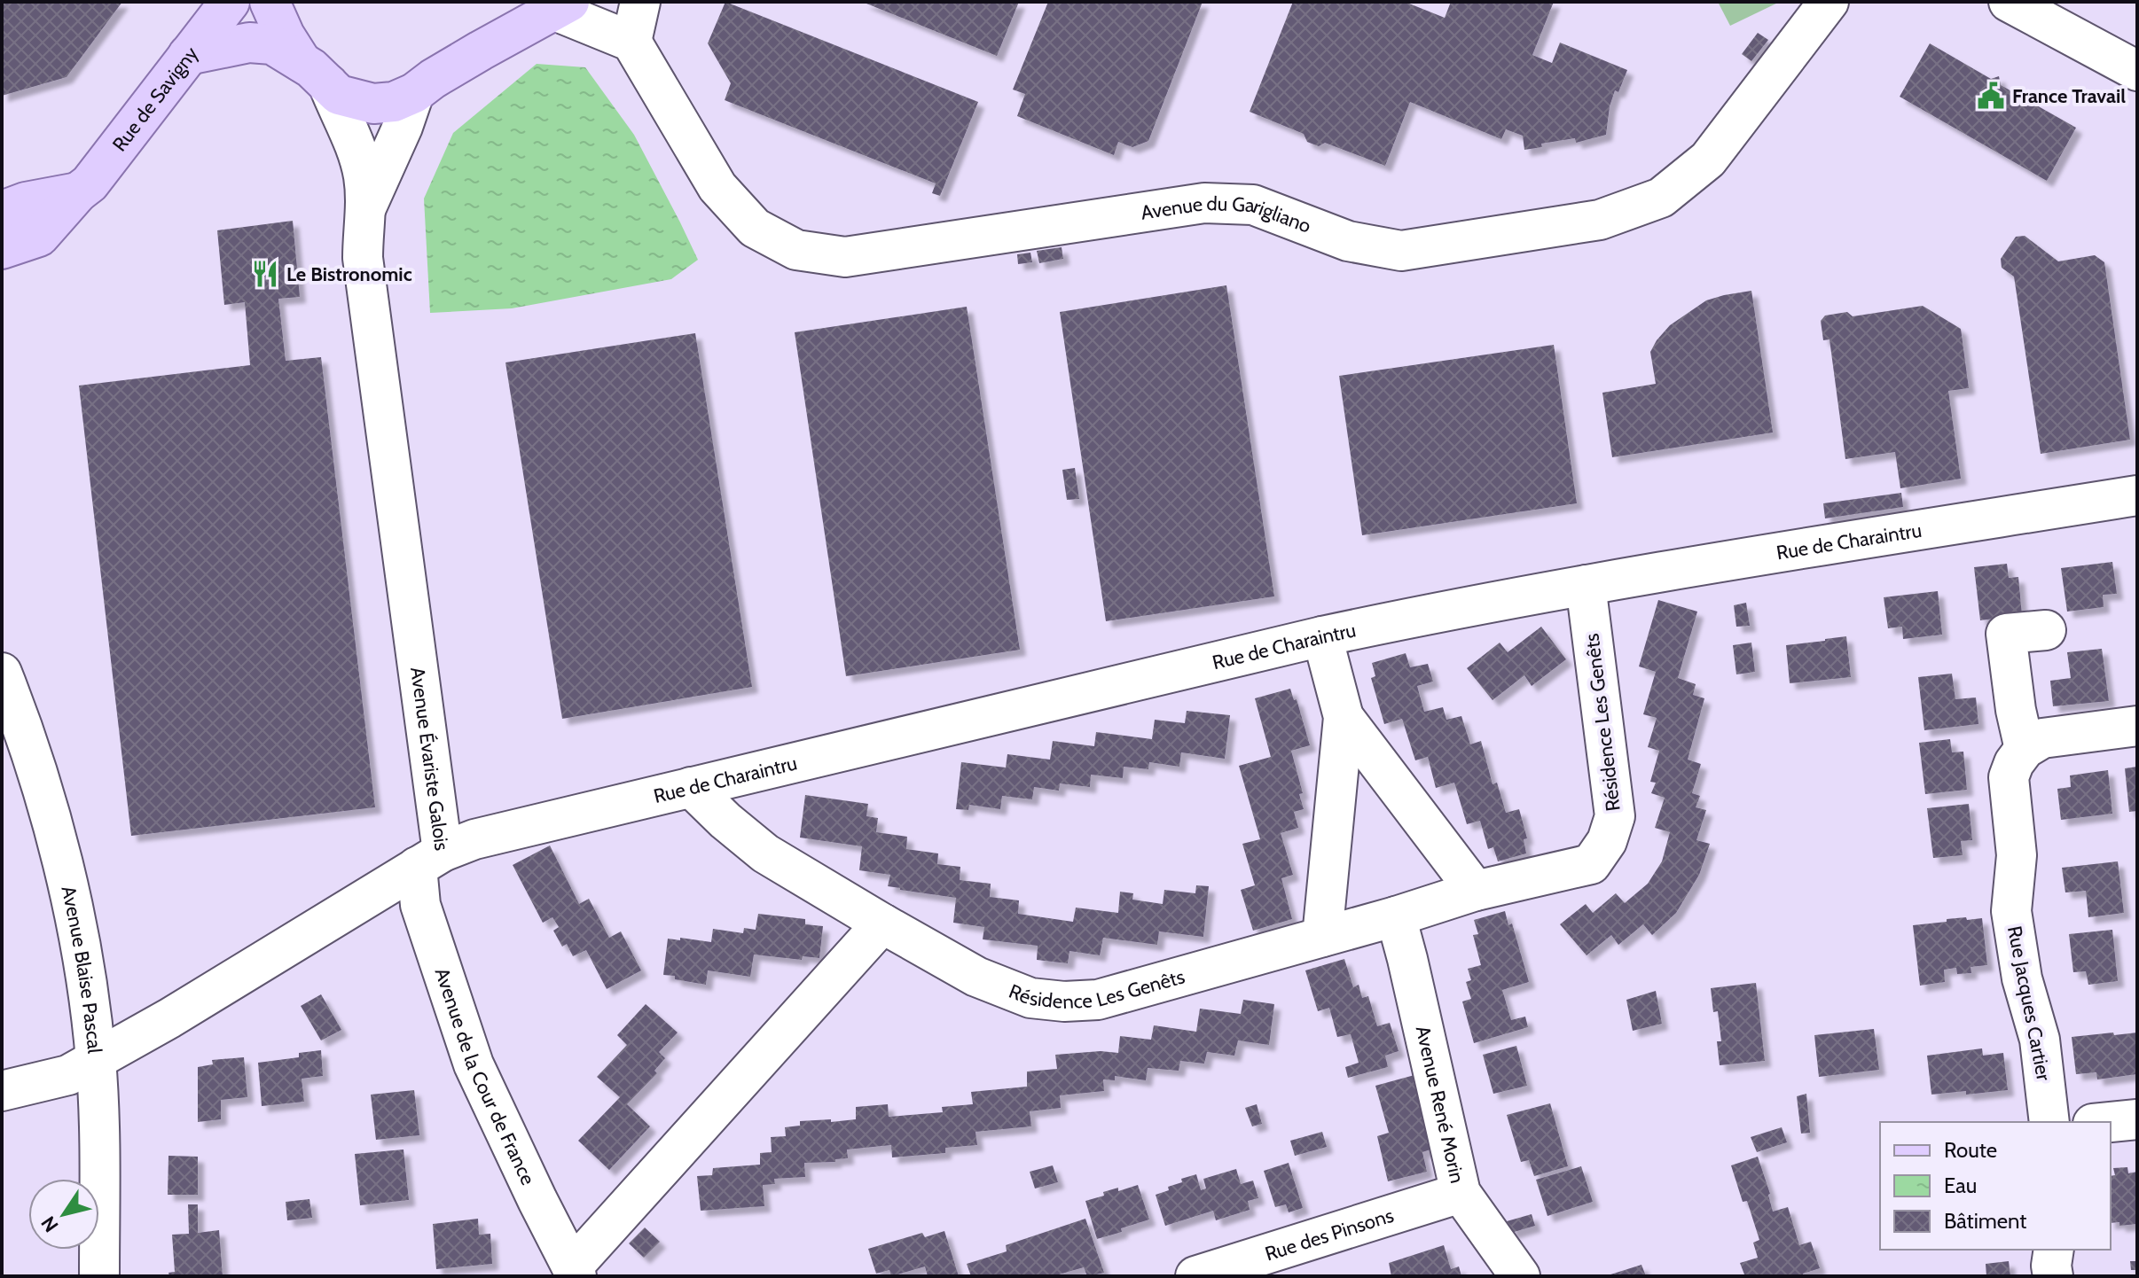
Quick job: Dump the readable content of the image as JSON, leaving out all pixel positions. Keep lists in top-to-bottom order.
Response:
{
  "streets": {
    "main road": ["Rue de Savigny"],
    "street": [
      "Avenue du Garigliano",
      "Rue de Charaintru",
      "Résidence Les Genêts",
      "Avenue Évariste Galois",
      "Avenue Blaise Pascal",
      "Rue Jacques Cartier",
      "Avenue de la Cour de France",
      "Avenue René Morin",
      "Rue des Pinsons"
    ]
  },
  "crossings": [
    ["Rue de Charaintru", "Résidence Les Genêts"],
    ["Rue de Charaintru", "Avenue Évariste Galois"],
    ["Rue de Charaintru", "Avenue de la Cour de France"],
    ["Résidence Les Genêts", "Avenue René Morin"],
    ["Avenue Évariste Galois", "Avenue Blaise Pascal"],
    ["Avenue Évariste Galois", "Avenue de la Cour de France"],
    ["Avenue René Morin", "Rue des Pinsons"]
  ],
  "places": {
    "public building": ["France Travail"],
    "restaurant": ["Le Bistronomic"]
  },
  "legend": ["Route", "Eau", "Bâtiment"],
  "north": "bottom left"
}
